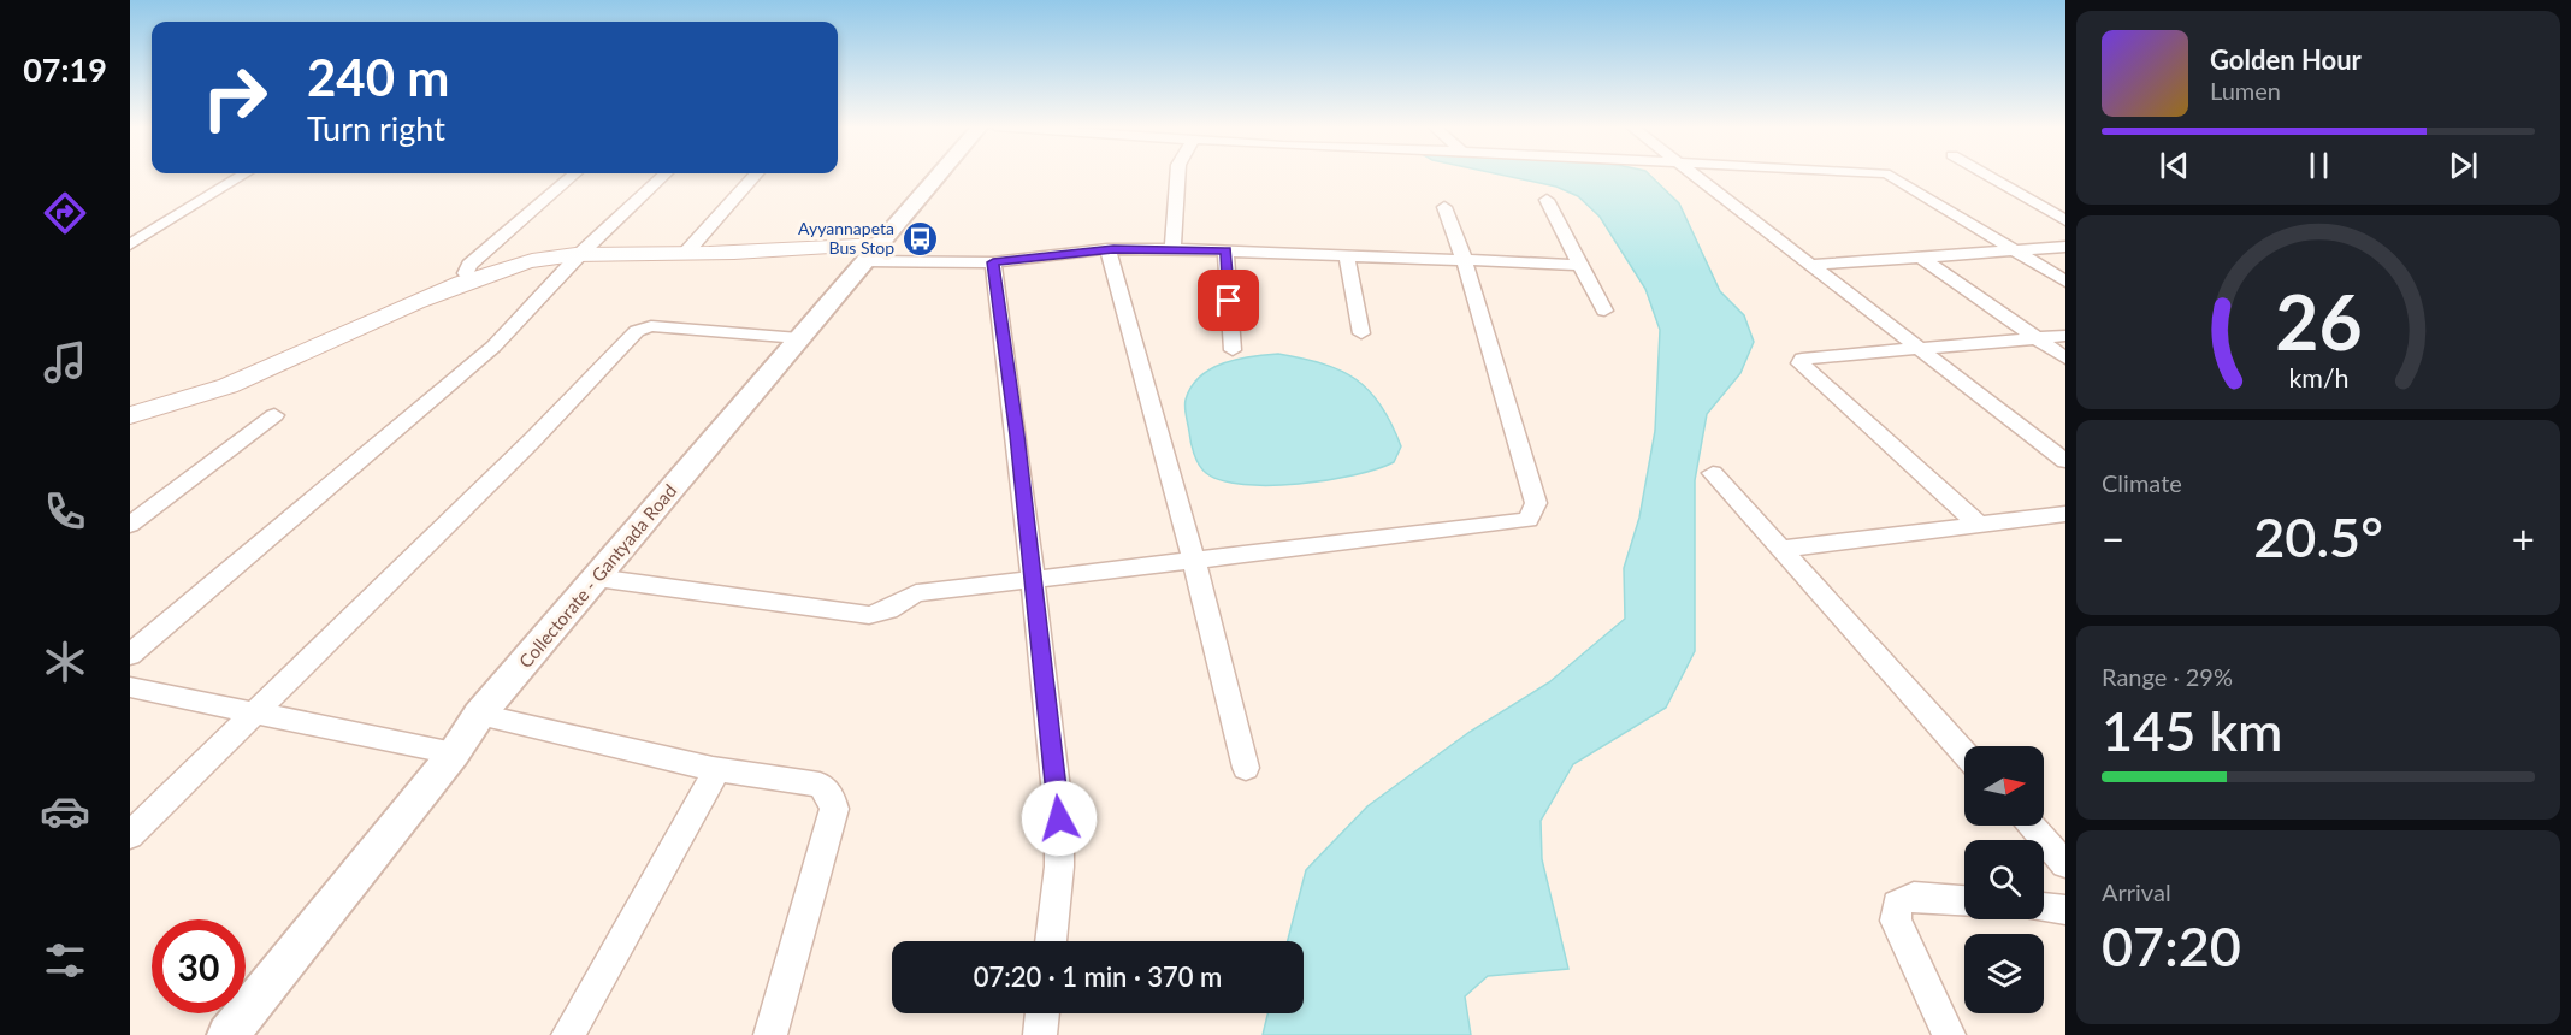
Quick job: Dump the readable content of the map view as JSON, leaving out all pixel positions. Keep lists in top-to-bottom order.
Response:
{
  "streets": {
    "street": ["Collectorate - Gantyada Road"]
  },
  "places": {
    "bus stop": ["Ayyannapeta Bus Stop"]
  },
  "north": "right",
  "page": {
    "tabs": "07:19",
    "turn": ["240 m", "Turn right"],
    "song": ["Golden Hour", "Lumen"],
    "tile": [
      "Climate",
      ["Range · 29%", "145 km"],
      ["Arrival", "07:20"]
    ],
    "heat": ["−", "20.5°", "+"],
    "limit": "30",
    "trip": "07:20 · 1 min · 370 m",
    "gauge": ["26", "km/h"]
  }
}
